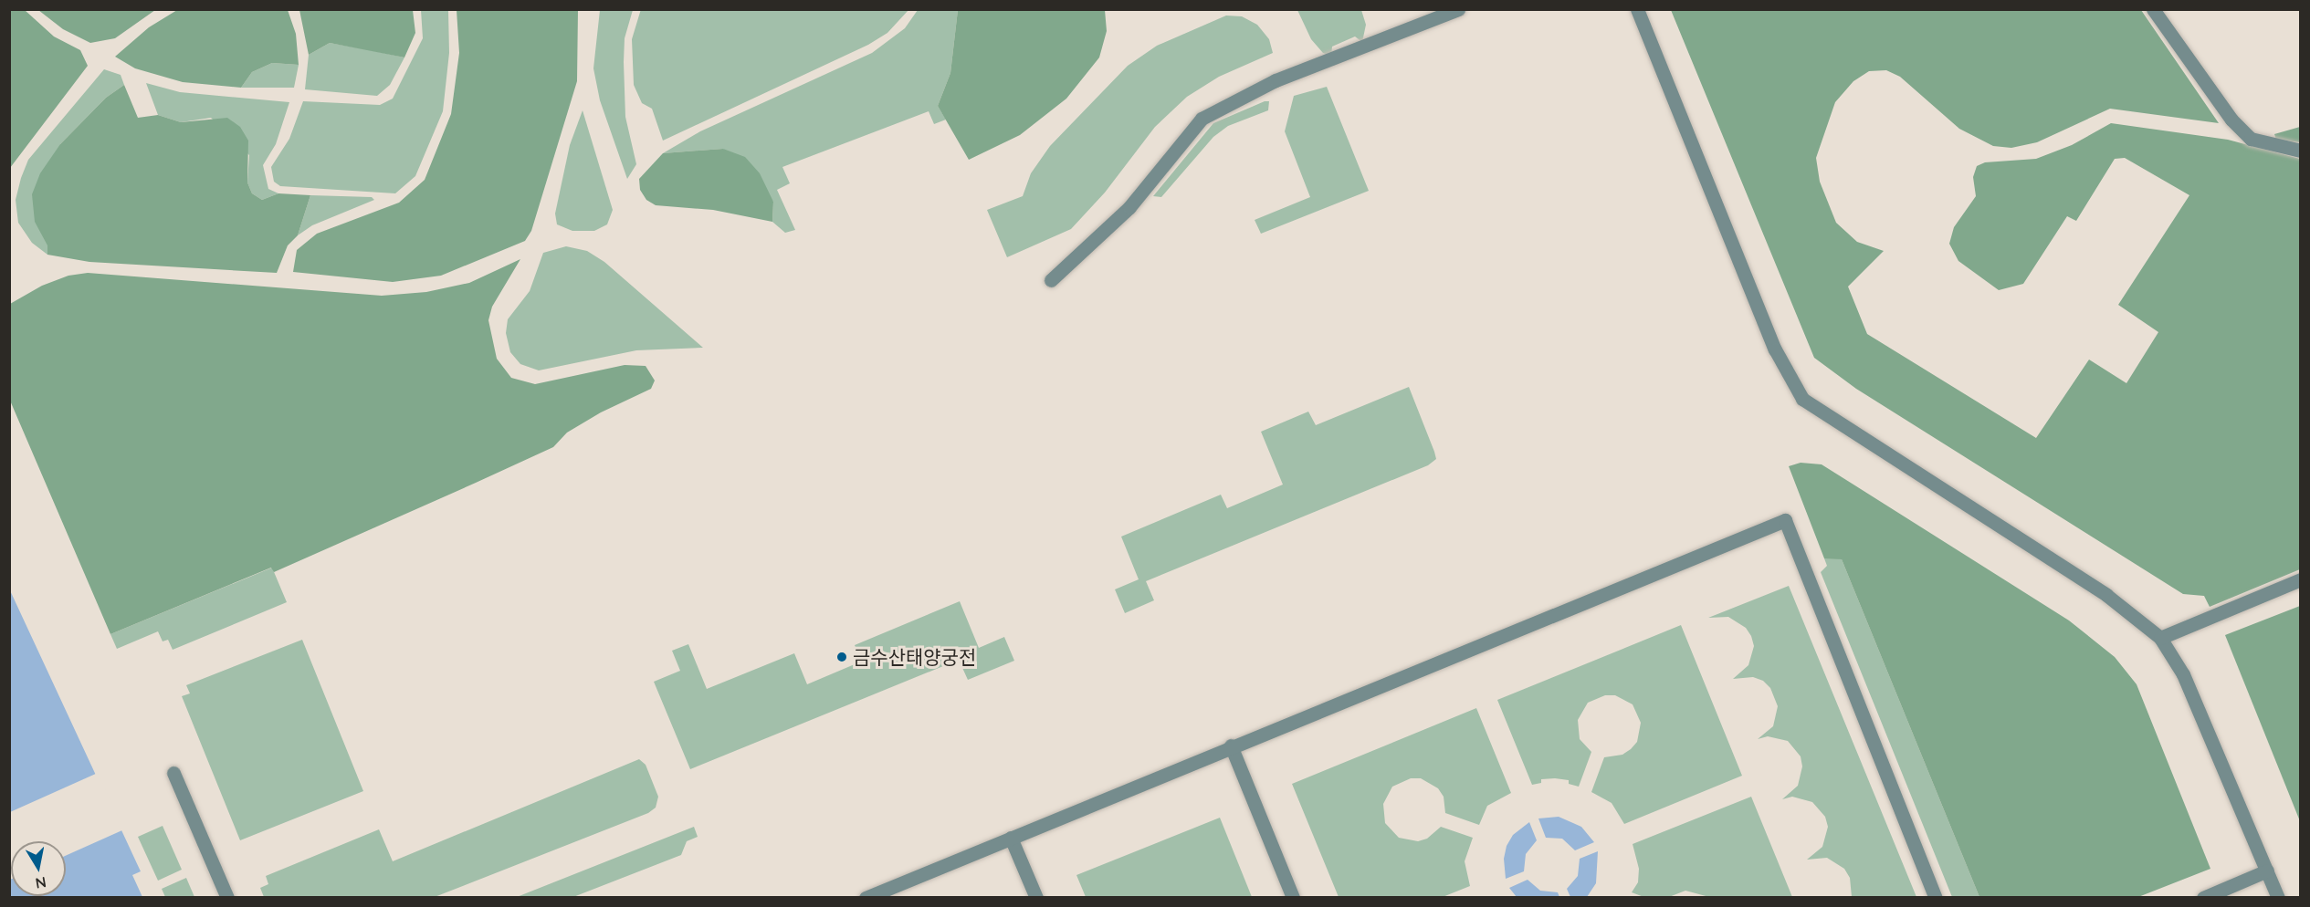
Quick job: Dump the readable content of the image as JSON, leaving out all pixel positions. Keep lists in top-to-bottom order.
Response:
{
  "places": ["금수산태양궁전"],
  "north": "bottom"
}
